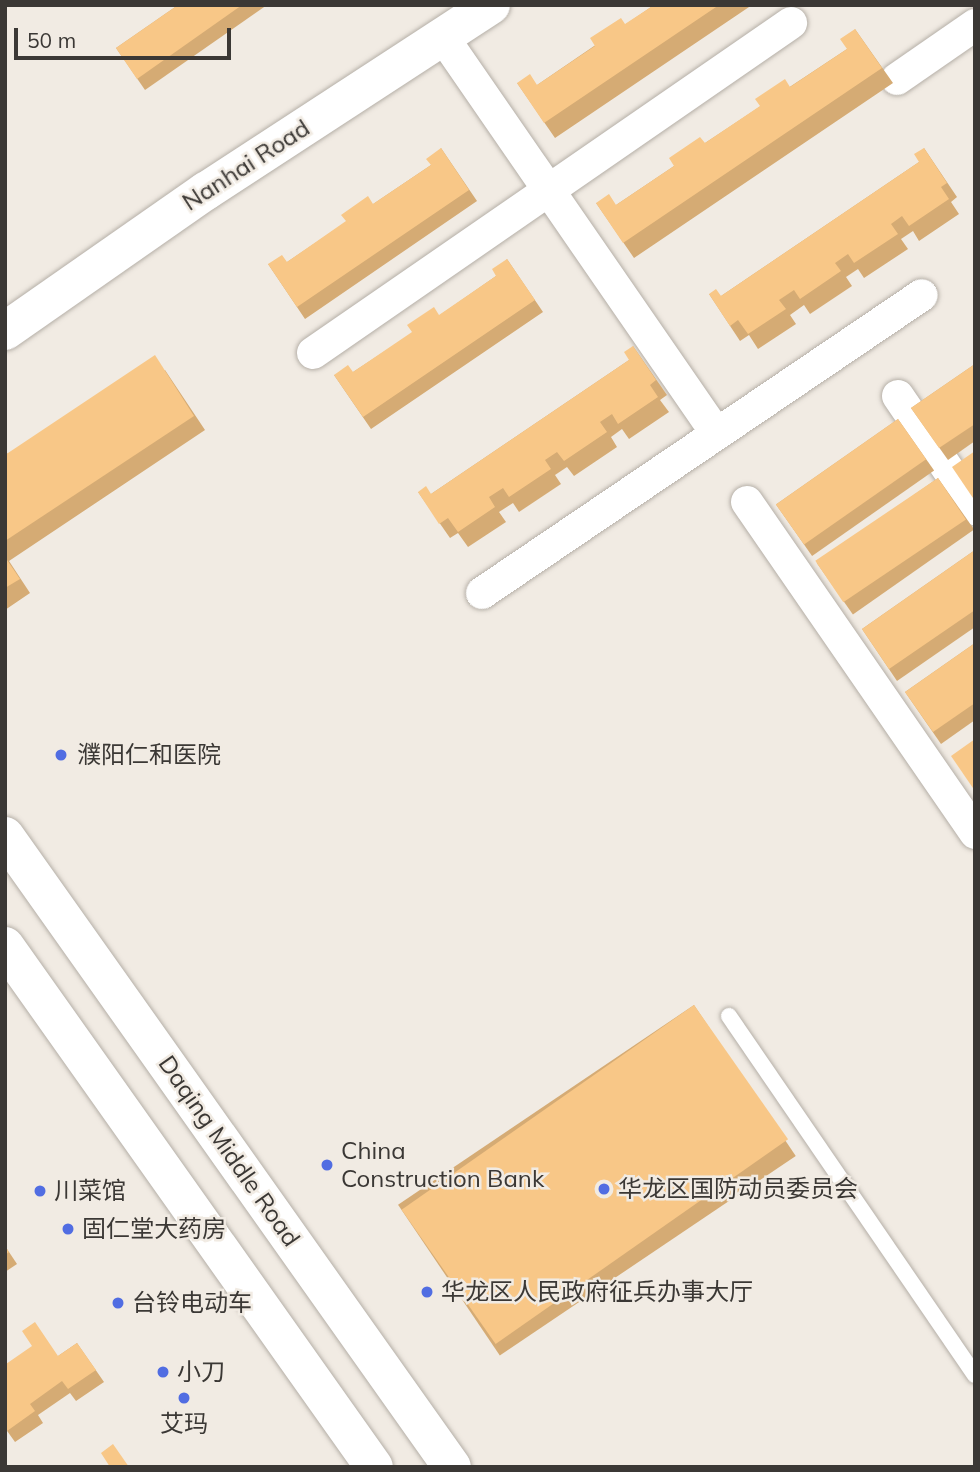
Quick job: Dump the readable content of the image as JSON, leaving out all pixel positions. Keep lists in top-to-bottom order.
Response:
{
  "streets": {
    "main road": ["Nanhai Road", "Daqing Middle Road"]
  },
  "places": [
    "濮阳仁和医院",
    "China Construction Bank",
    "华龙区国防动员委员会",
    "川菜馆",
    "固仁堂大药房",
    "华龙区人民政府征兵办事大厅",
    "台铃电动车",
    "小刀",
    "艾玛"
  ],
  "scale_bar": "50 m"
}
